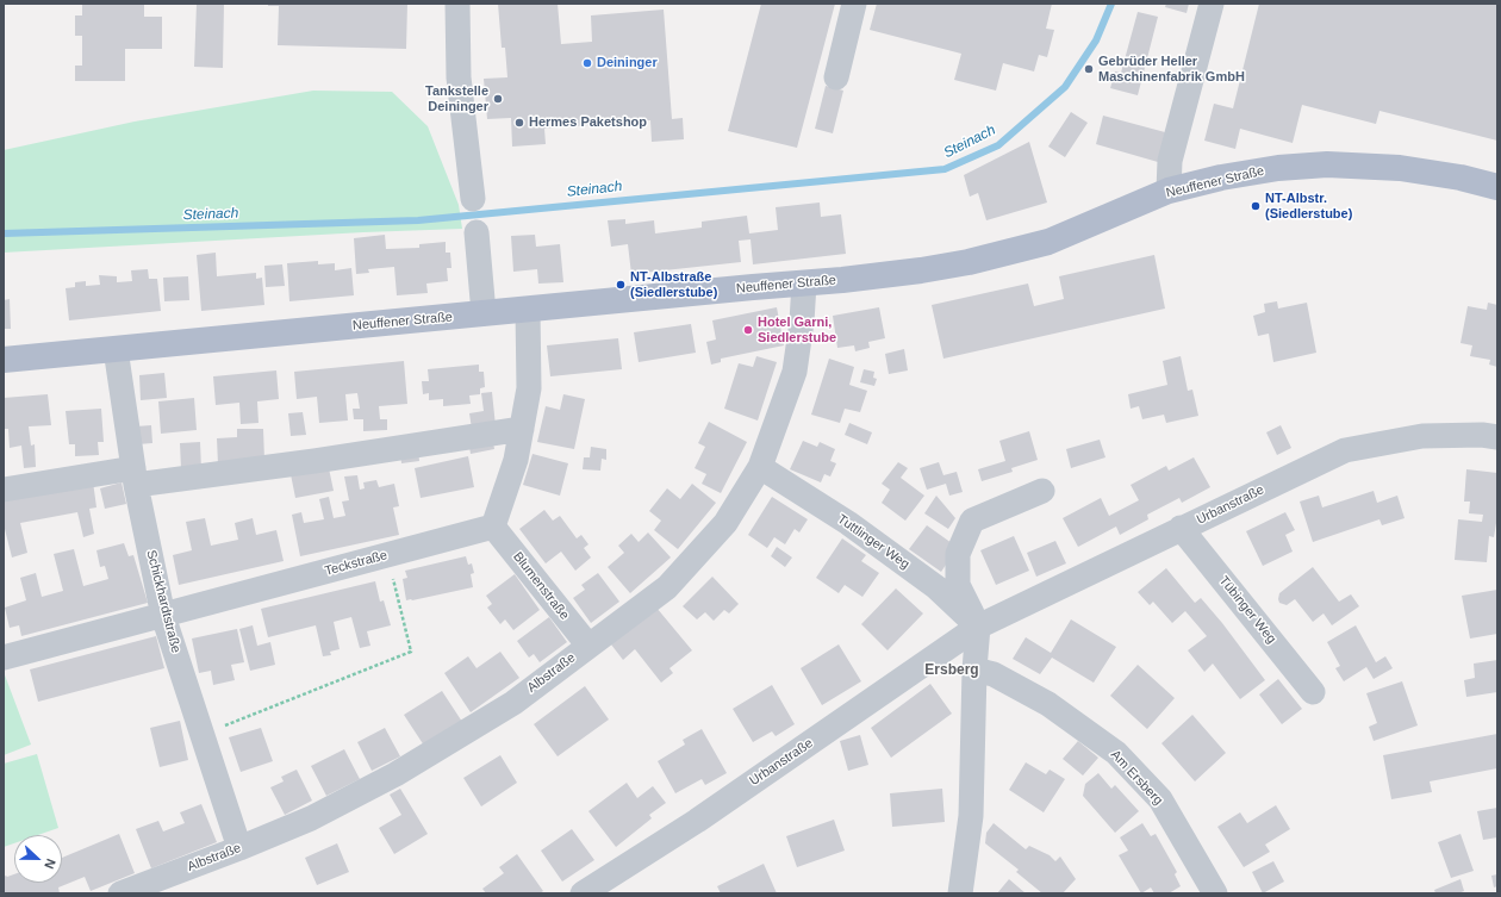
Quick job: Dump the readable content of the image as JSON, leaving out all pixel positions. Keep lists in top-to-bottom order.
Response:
{
  "streets": {
    "main road": ["Neuffener Straße"],
    "street": [
      "Urbanstraße",
      "Tuttlinger Weg",
      "Teckstraße",
      "Blumenstraße",
      "Schickhardtstraße",
      "Tübinger Weg",
      "Albstraße",
      "Am Ersberg"
    ]
  },
  "crossings": [
    ["Neuffener Straße", "Schickhardtstraße"],
    ["Neuffener Straße", "Albstraße"],
    ["Urbanstraße", "Tuttlinger Weg"],
    ["Urbanstraße", "Tübinger Weg"],
    ["Tuttlinger Weg", "Albstraße"],
    ["Teckstraße", "Blumenstraße"],
    ["Teckstraße", "Schickhardtstraße"],
    ["Blumenstraße", "Albstraße"],
    ["Schickhardtstraße", "Albstraße"]
  ],
  "districts": ["Ersberg"],
  "water": ["Steinach"],
  "places": [
    "Deininger",
    "Gebrüder Heller Maschinenfabrik GmbH",
    "Tankstelle Deininger",
    "Hermes Paketshop",
    "NT-Albstr. (Siedlerstube)",
    "NT-Albstraße (Siedlerstube)",
    "Hotel Garni, Siedlerstube"
  ],
  "north": "right"
}
